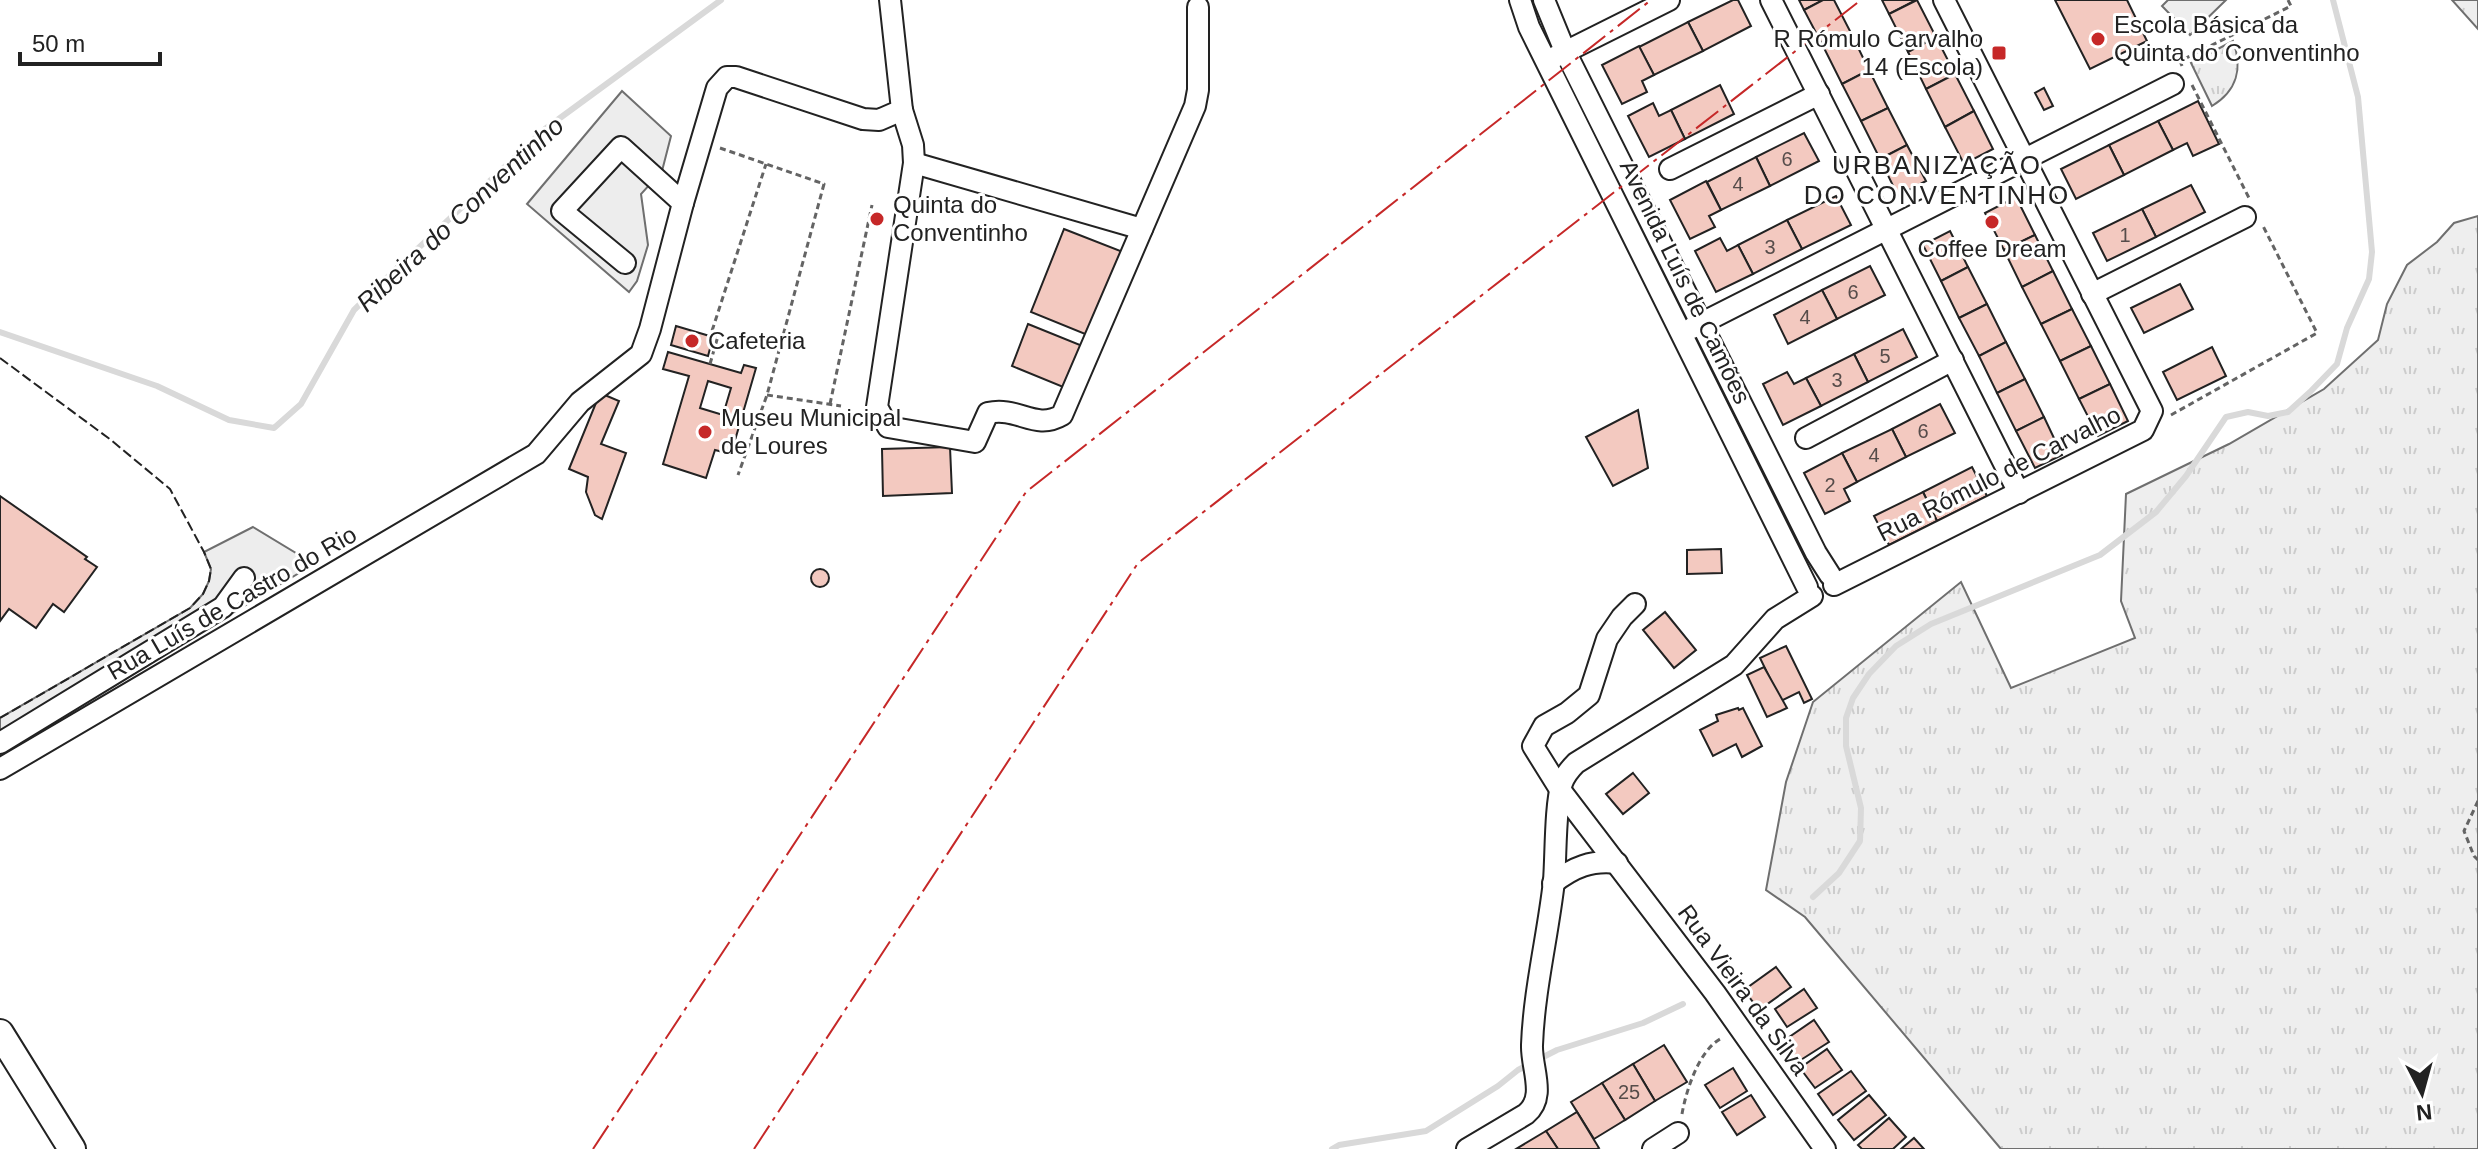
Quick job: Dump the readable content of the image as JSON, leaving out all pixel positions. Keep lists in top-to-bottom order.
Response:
{
  "streets": {
    "street": [
      "Avenida Luís de Camões",
      "Rua Rómulo de Carvalho",
      "Rua Luís de Castro do Rio",
      "Rua Vieira da Silva"
    ]
  },
  "crossings": [
    ["Avenida Luís de Camões", "Rua Rómulo de Carvalho"]
  ],
  "districts": ["URBANIZAÇÃO DO CONVENTINHO"],
  "water": ["Ribeira do Conventinho"],
  "places": {
    "other": [
      "Escola Básica da Quinta do Conventinho",
      "Quinta do Conventinho",
      "Coffee Dream",
      "Cafeteria",
      "Museu Municipal de Loures"
    ],
    "transit": ["R Rómulo Carvalho 14 (Escola)"]
  },
  "house_numbers": [
    "6",
    "4",
    "1",
    "3",
    "6",
    "4",
    "5",
    "3",
    "6",
    "4",
    "2",
    "25"
  ],
  "scale_bar": "50 m",
  "north": "bottom"
}
